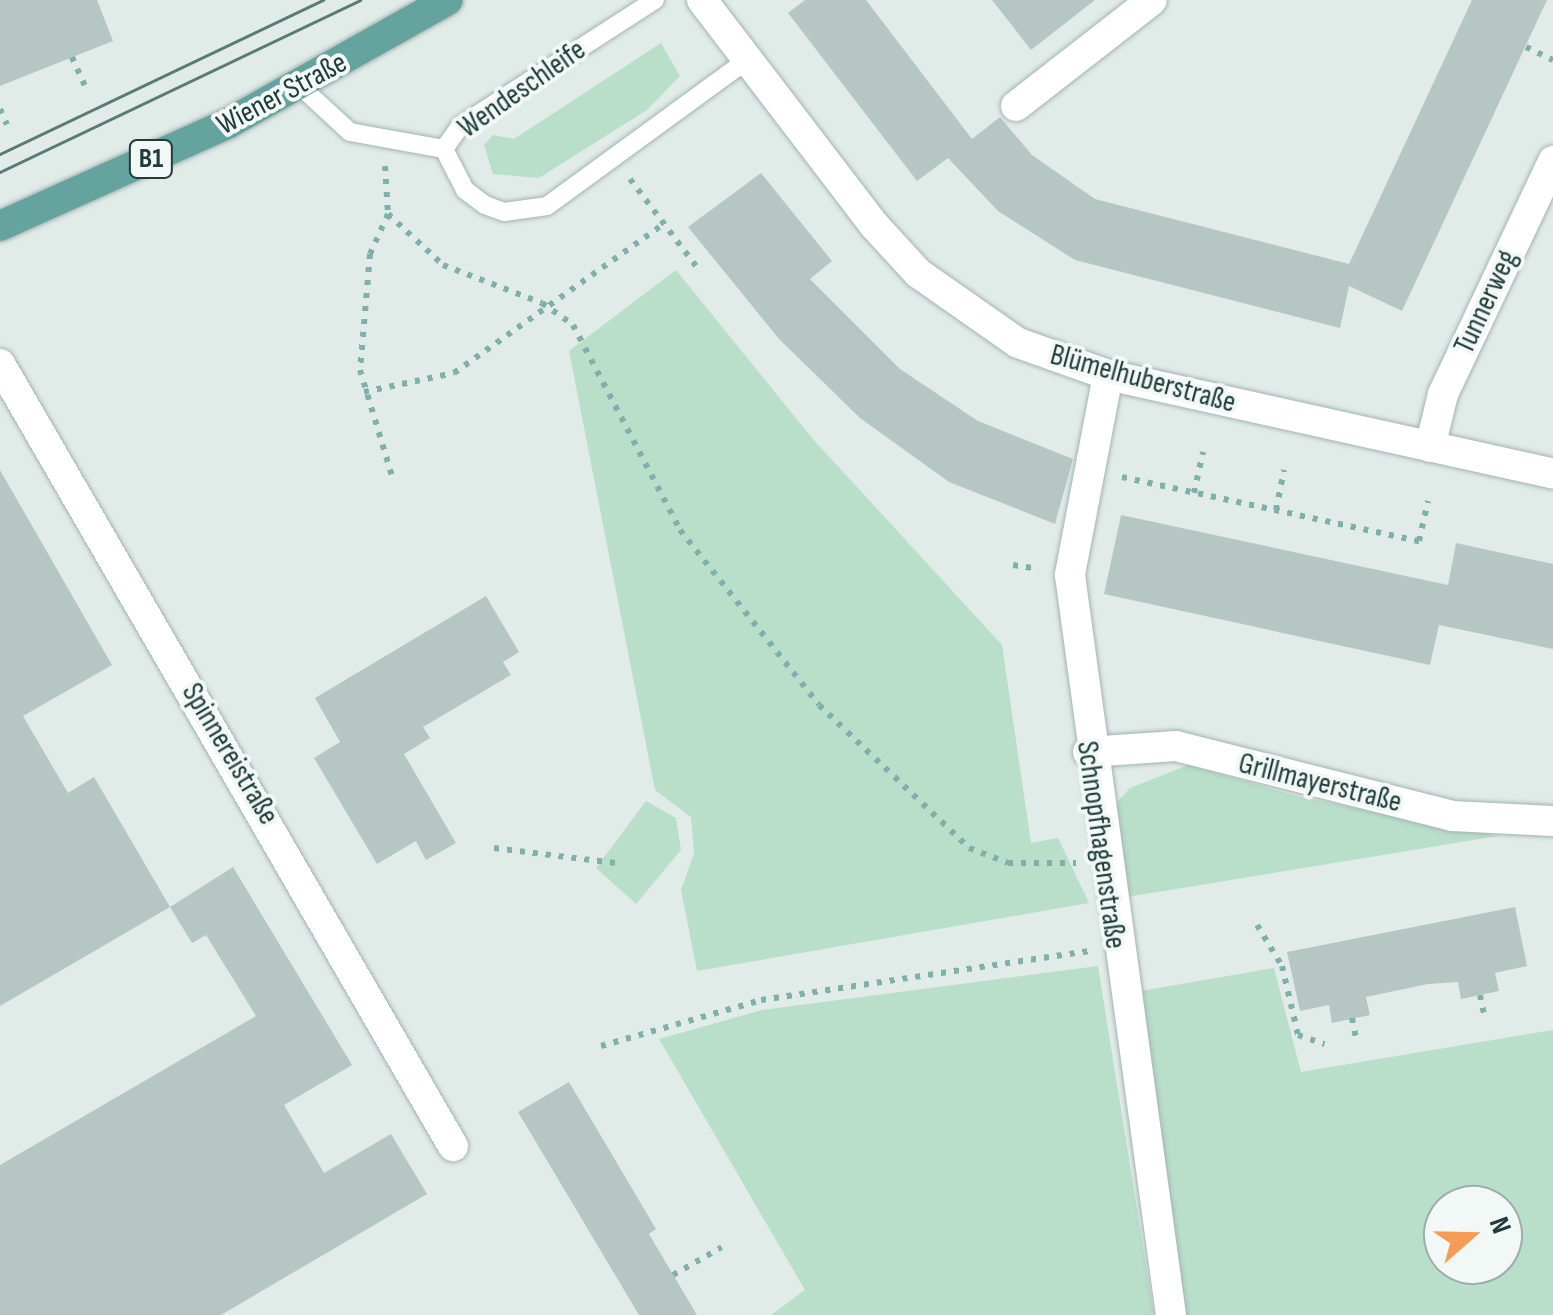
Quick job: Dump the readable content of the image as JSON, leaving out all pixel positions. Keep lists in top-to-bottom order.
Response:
{
  "streets": {
    "main road": ["Wiener Straße", "B1"],
    "street": [
      "Tunnerweg",
      "Blümelhuberstraße",
      "Spinnereistraße",
      "Grillmayerstraße",
      "Schnopfhagenstraße"
    ],
    "lane": ["Wendeschleife"]
  },
  "crossings": [
    ["Tunnerweg", "Blümelhuberstraße"],
    ["Blümelhuberstraße", "Schnopfhagenstraße"],
    ["Grillmayerstraße", "Schnopfhagenstraße"]
  ],
  "north": "right"
}
